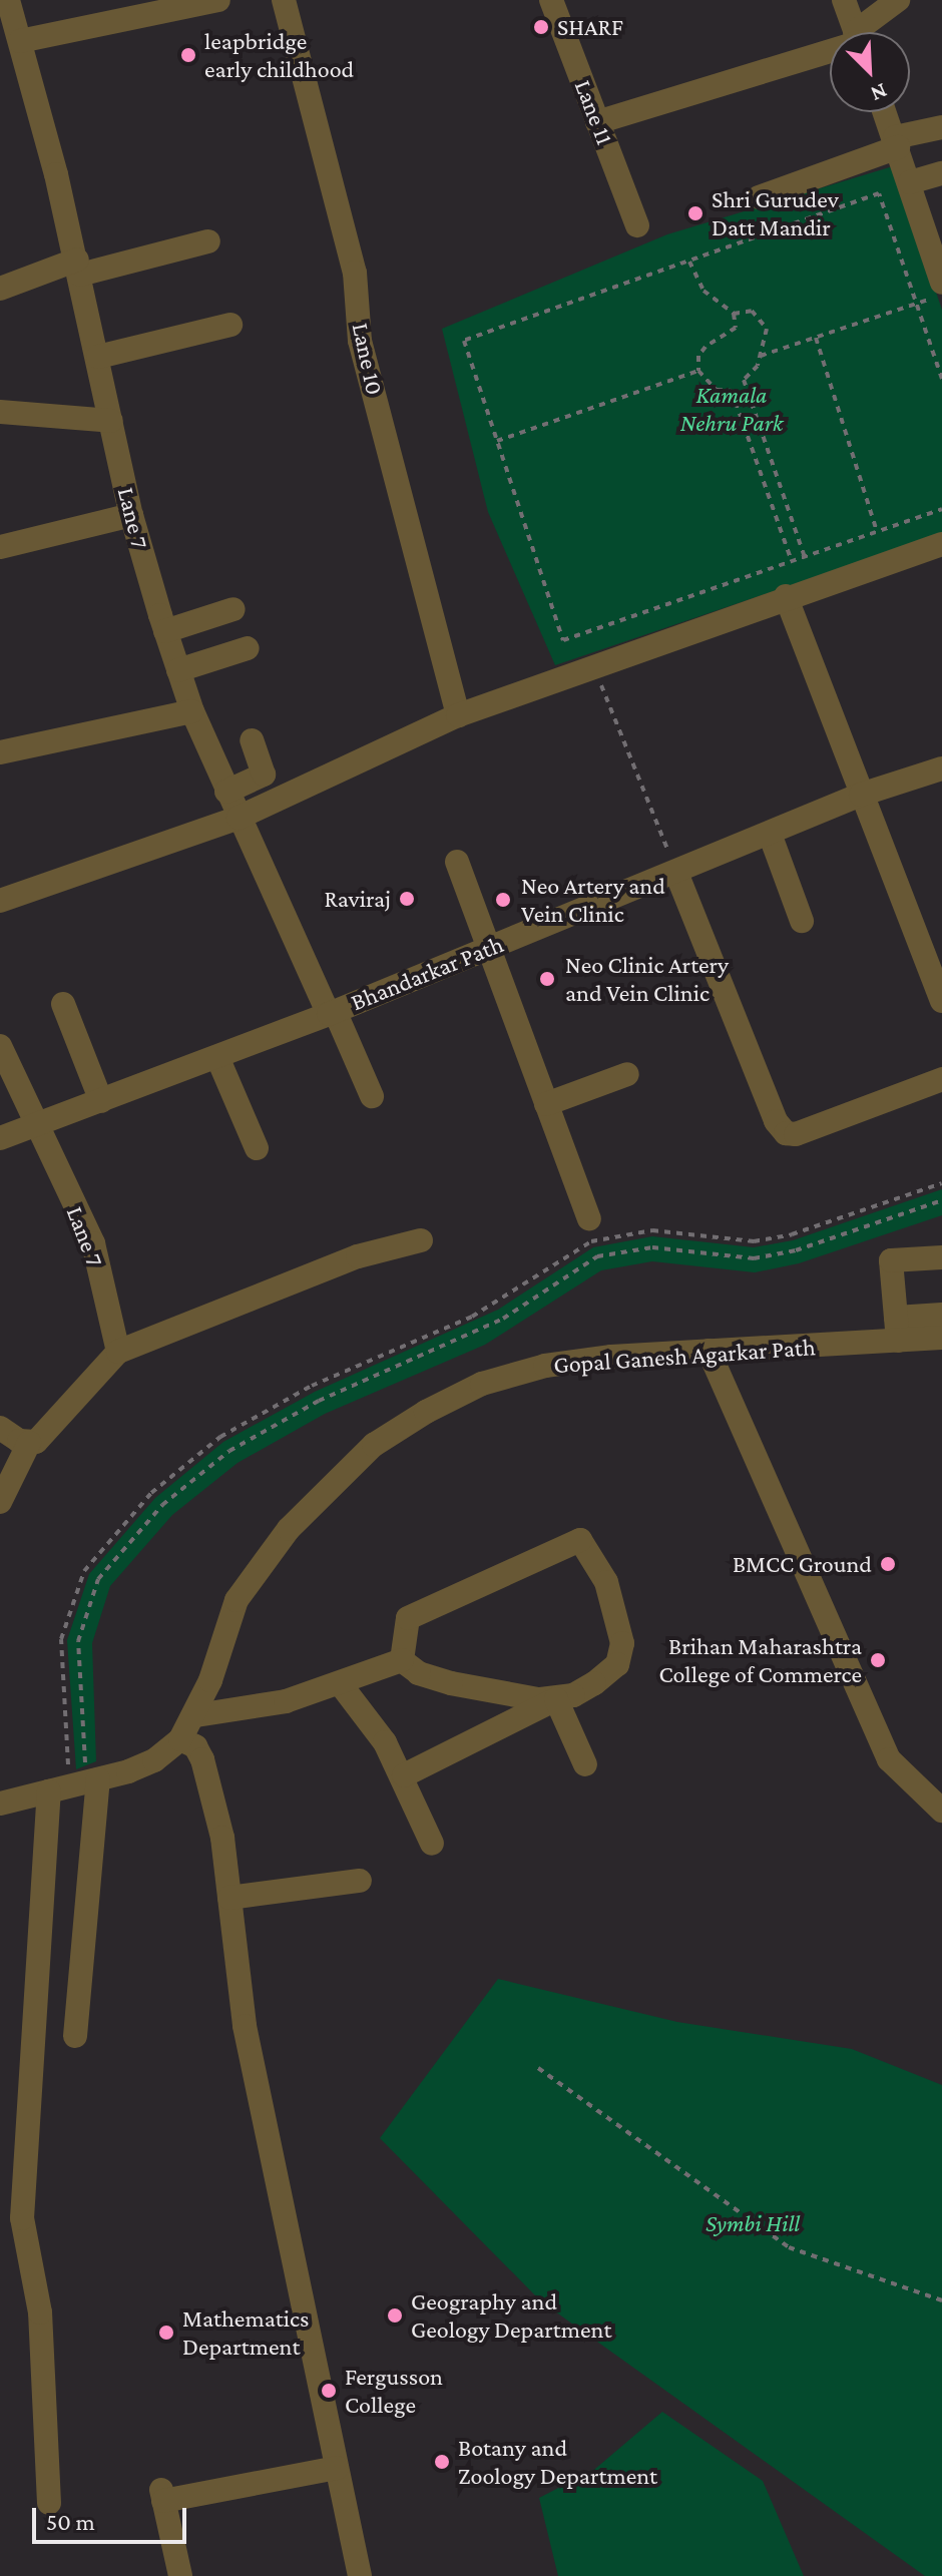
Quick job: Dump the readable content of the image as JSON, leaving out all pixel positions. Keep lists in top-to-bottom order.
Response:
{
  "streets": {
    "street": [
      "Lane 11",
      "Lane 10",
      "Lane 7",
      "Bhandarkar Path",
      "Gopal Ganesh Agarkar Path"
    ]
  },
  "crossings": [
    ["Lane 7", "Bhandarkar Path"]
  ],
  "parks": ["Kamala Nehru Park", "Symbi Hill"],
  "places": [
    "SHARF",
    "leapbridge early childhood",
    "Shri Gurudev Datt Mandir",
    "Raviraj",
    "Neo Artery and Vein Clinic",
    "Neo Clinic Artery and Vein Clinic",
    "BMCC Ground",
    "Brihan Maharashtra College of Commerce",
    "Geography and Geology Department",
    "Mathematics Department",
    "Fergusson College",
    "Botany and Zoology Department"
  ],
  "scale_bar": "50 m",
  "north": "bottom right"
}
